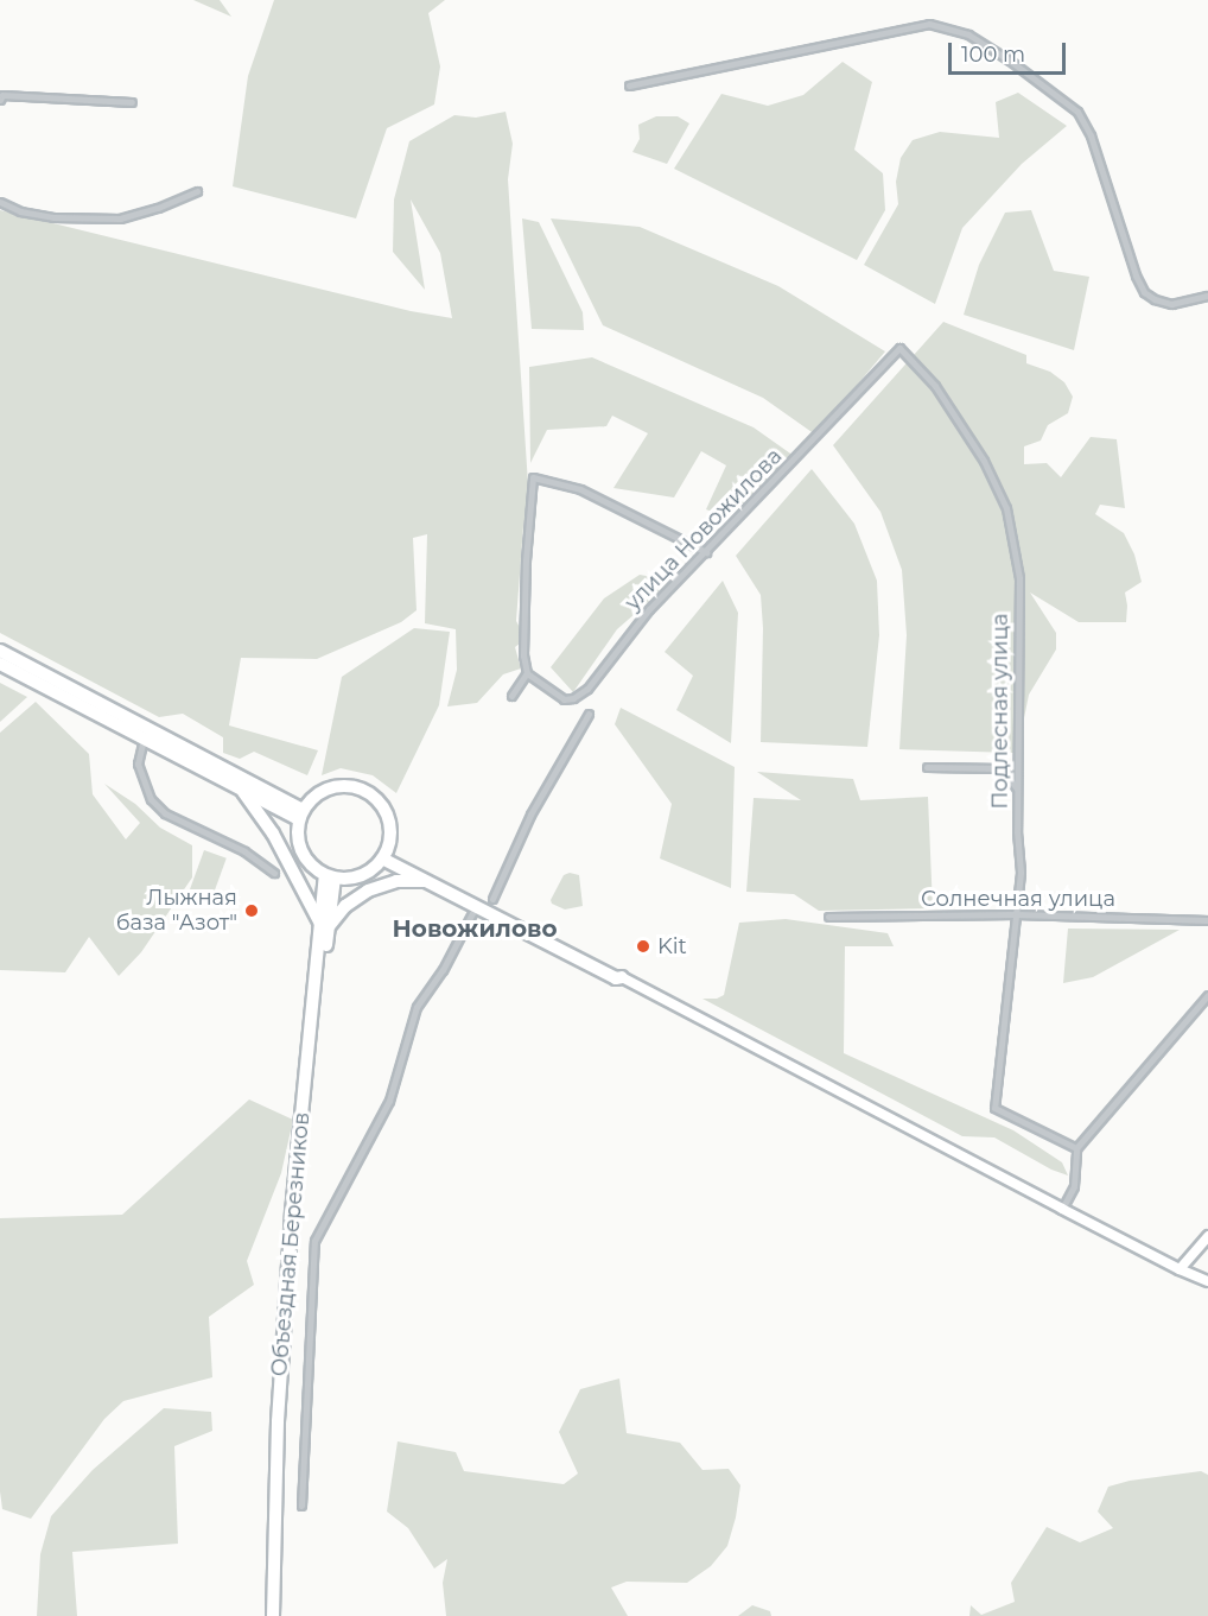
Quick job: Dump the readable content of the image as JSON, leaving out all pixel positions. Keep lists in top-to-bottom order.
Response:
{
  "streets": {
    "highway": ["Объездная Березников"],
    "street": ["улица Новожилова", "Подлесная улица", "Солнечная улица"]
  },
  "crossings": [
    ["улица Новожилова", "Подлесная улица"],
    ["Подлесная улица", "Солнечная улица"]
  ],
  "districts": ["Новожилово"],
  "places": ["Лыжная база \"Азот\"", "Kit"],
  "scale_bar": "100 m"
}
